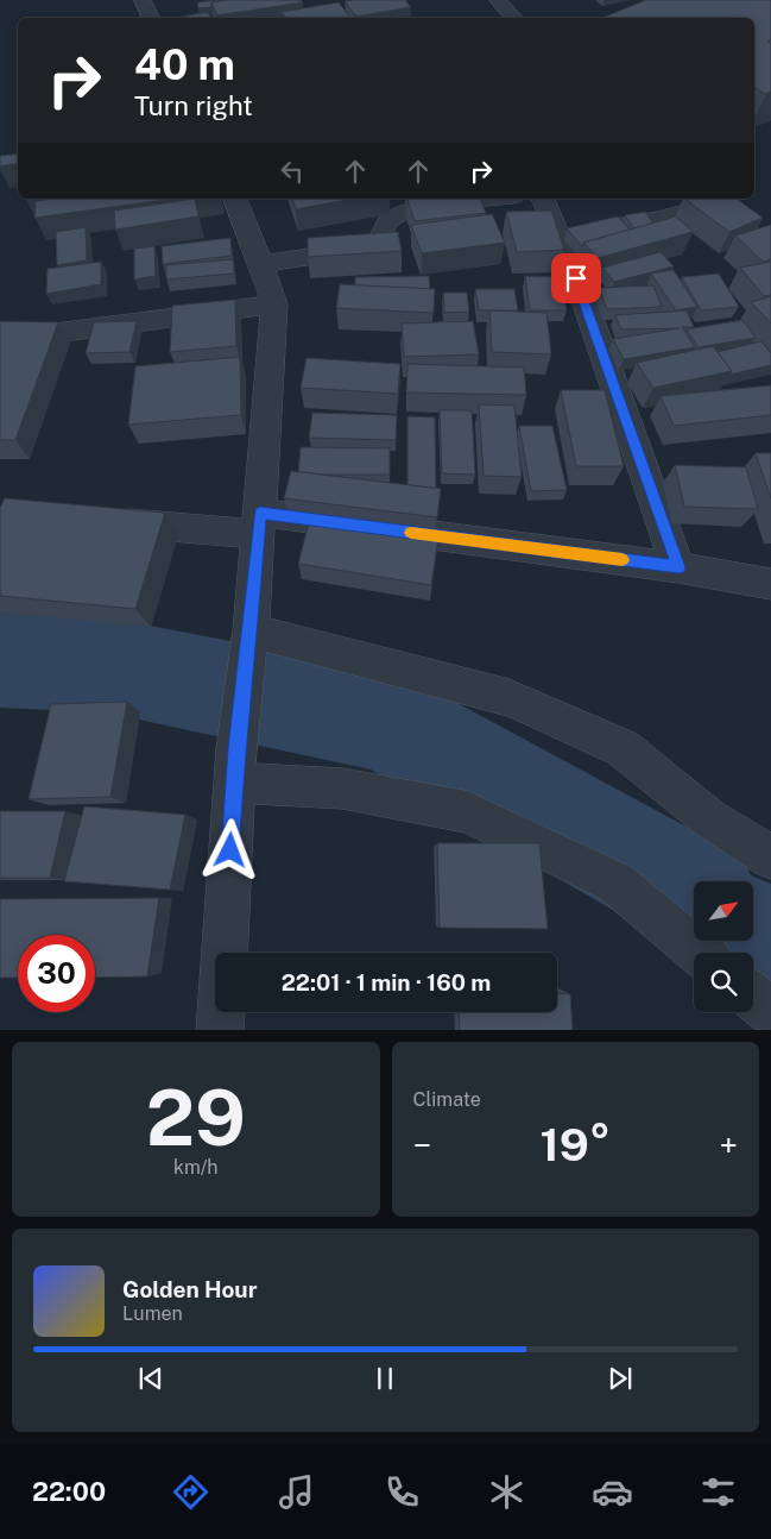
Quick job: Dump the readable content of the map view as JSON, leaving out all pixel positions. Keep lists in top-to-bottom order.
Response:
{
  "north": "top right",
  "page": {
    "turn": ["40 m", "Turn right"],
    "limit": "30",
    "trip": "22:01 · 1 min · 160 m",
    "tile": [
      ["29", "km/h"],
      "Climate"
    ],
    "heat": ["−", "19°", "+"],
    "song": ["Golden Hour", "Lumen"],
    "tabs": "22:00"
  }
}
